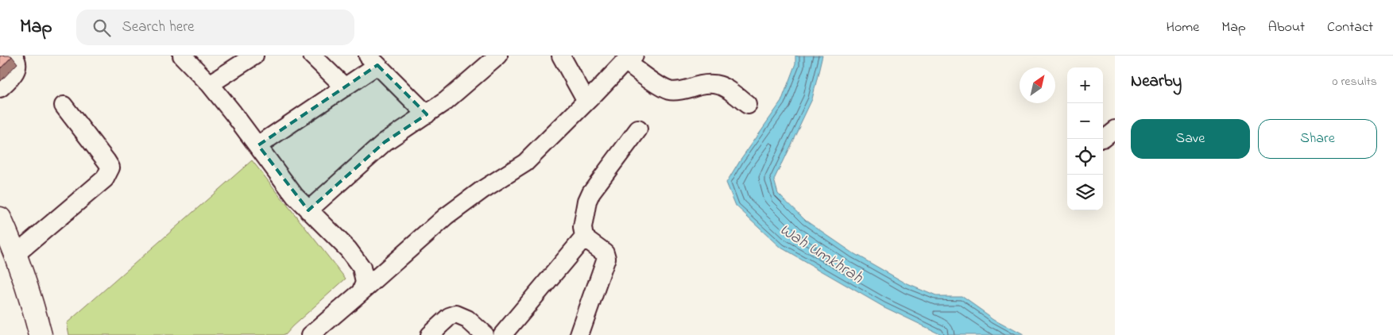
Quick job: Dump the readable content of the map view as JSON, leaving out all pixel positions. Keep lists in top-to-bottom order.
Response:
{
  "water": ["Wah Umkhrah"],
  "north": "top right",
  "page": {
    "header": "Map",
    "search": "Search here",
    "nav": [
      "Home",
      "Map",
      "About",
      "Contact"
    ],
    "heading": ["Nearby", "0 results"],
    "map_buttons": ["+", "−"],
    "buttons": ["Save", "Share"]
  }
}
